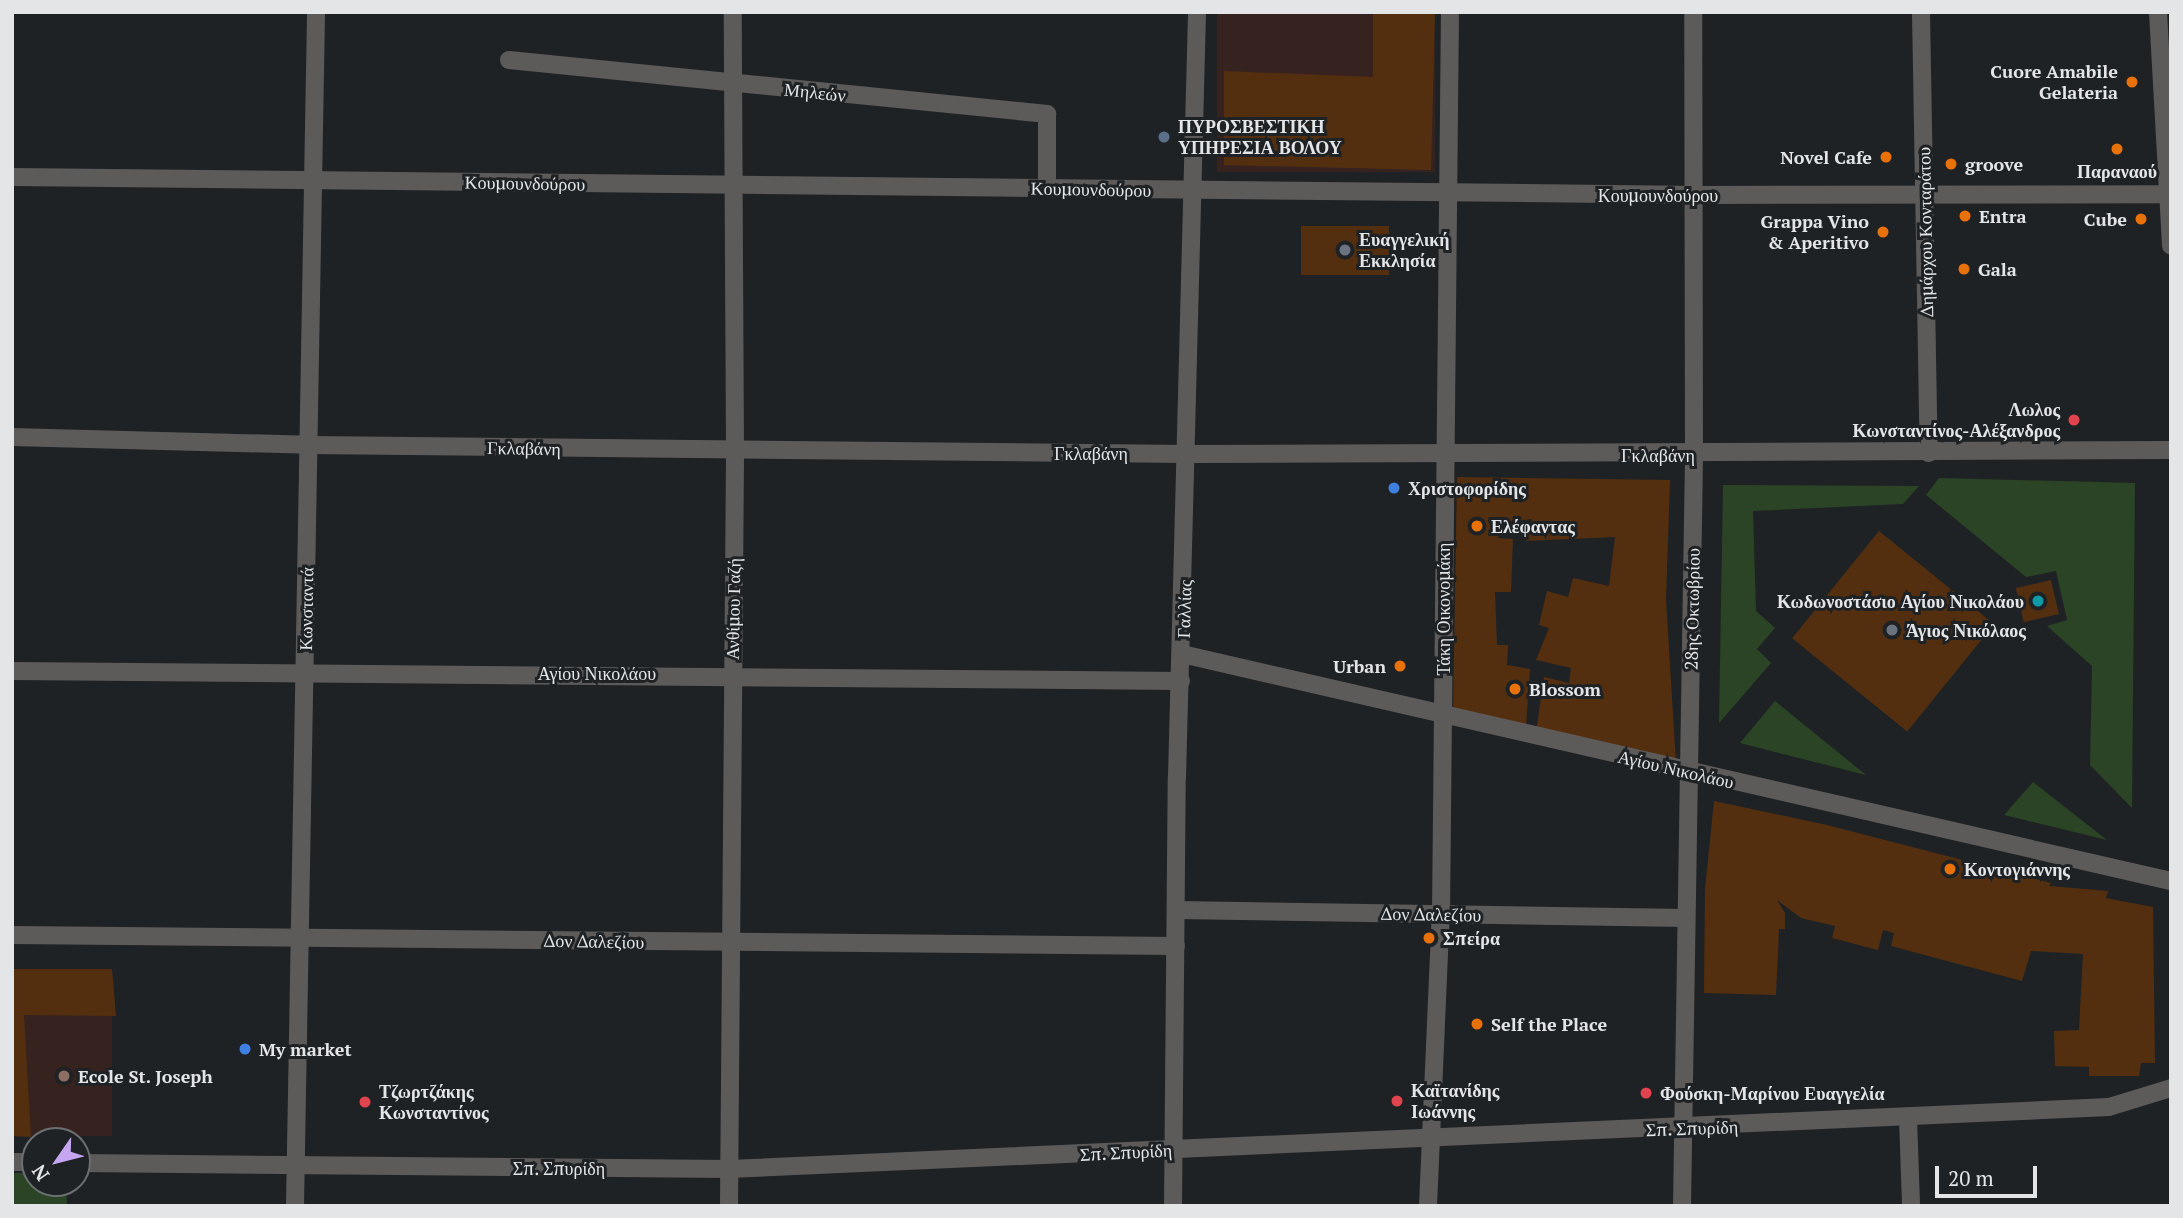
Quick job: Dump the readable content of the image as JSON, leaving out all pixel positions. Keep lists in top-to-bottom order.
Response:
{
  "streets": {
    "street": [
      "Μηλεών",
      "Κουμουνδούρου",
      "Δημάρχου Κονταράτου",
      "Γκλαβάνη",
      "Κωνσταντά",
      "Ανθίμου Γαζή",
      "Γαλλίας",
      "Τάκη Οικονομάκη",
      "28ης Οκτωβρίου",
      "Αγίου Νικολάου",
      "Δον Δαλεζίου",
      "Σπ. Σπυρίδη"
    ]
  },
  "crossings": [
    ["Μηλεών", "Κουμουνδούρου"],
    ["Μηλεών", "Ανθίμου Γαζή"],
    ["Κουμουνδούρου", "Δημάρχου Κονταράτου"],
    ["Κουμουνδούρου", "Κωνσταντά"],
    ["Κουμουνδούρου", "Ανθίμου Γαζή"],
    ["Κουμουνδούρου", "Γαλλίας"],
    ["Κουμουνδούρου", "Τάκη Οικονομάκη"],
    ["Κουμουνδούρου", "28ης Οκτωβρίου"],
    ["Δημάρχου Κονταράτου", "Γκλαβάνη"],
    ["Γκλαβάνη", "Κωνσταντά"],
    ["Γκλαβάνη", "Ανθίμου Γαζή"],
    ["Γκλαβάνη", "Γαλλίας"],
    ["Γκλαβάνη", "Τάκη Οικονομάκη"],
    ["Γκλαβάνη", "28ης Οκτωβρίου"],
    ["Κωνσταντά", "Αγίου Νικολάου"],
    ["Κωνσταντά", "Δον Δαλεζίου"],
    ["Κωνσταντά", "Σπ. Σπυρίδη"],
    ["Ανθίμου Γαζή", "Αγίου Νικολάου"],
    ["Ανθίμου Γαζή", "Δον Δαλεζίου"],
    ["Ανθίμου Γαζή", "Σπ. Σπυρίδη"],
    ["Γαλλίας", "Αγίου Νικολάου"],
    ["Γαλλίας", "Δον Δαλεζίου"],
    ["Γαλλίας", "Σπ. Σπυρίδη"],
    ["Τάκη Οικονομάκη", "Αγίου Νικολάου"],
    ["Τάκη Οικονομάκη", "Δον Δαλεζίου"],
    ["Τάκη Οικονομάκη", "Σπ. Σπυρίδη"],
    ["28ης Οκτωβρίου", "Αγίου Νικολάου"],
    ["28ης Οκτωβρίου", "Δον Δαλεζίου"],
    ["28ης Οκτωβρίου", "Σπ. Σπυρίδη"]
  ],
  "places": [
    "Cuore Amabile Gelateria",
    "ΠΥΡΟΣΒΕΣΤΙΚΗ ΥΠΗΡΕΣΙΑ ΒΟΛΟΥ",
    "Παραναού",
    "Novel Cafe",
    "groove",
    "Entra",
    "Cube",
    "Grappa Vino & Aperitivo",
    "Ευαγγελική Εκκλησία",
    "Gala",
    "Λωλος Κωνσταντίνος-Αλέξανδρος",
    "Χριστοφορίδης",
    "Ελέφαντας",
    "Κωδωνοστάσιο Αγίου Νικολάου",
    "Άγιος Νικόλαος",
    "Urban",
    "Blossom",
    "Κοντογιάννης",
    "Σπείρα",
    "Self the Place",
    "My market",
    "Ecole St. Joseph",
    "Φούσκη-Μαρίνου Ευαγγελία",
    "Καϊτανίδης Ιωάννης",
    "Τζωρτζάκης Κωνσταντίνος"
  ],
  "scale_bar": "20 m",
  "north": "bottom left"
}
